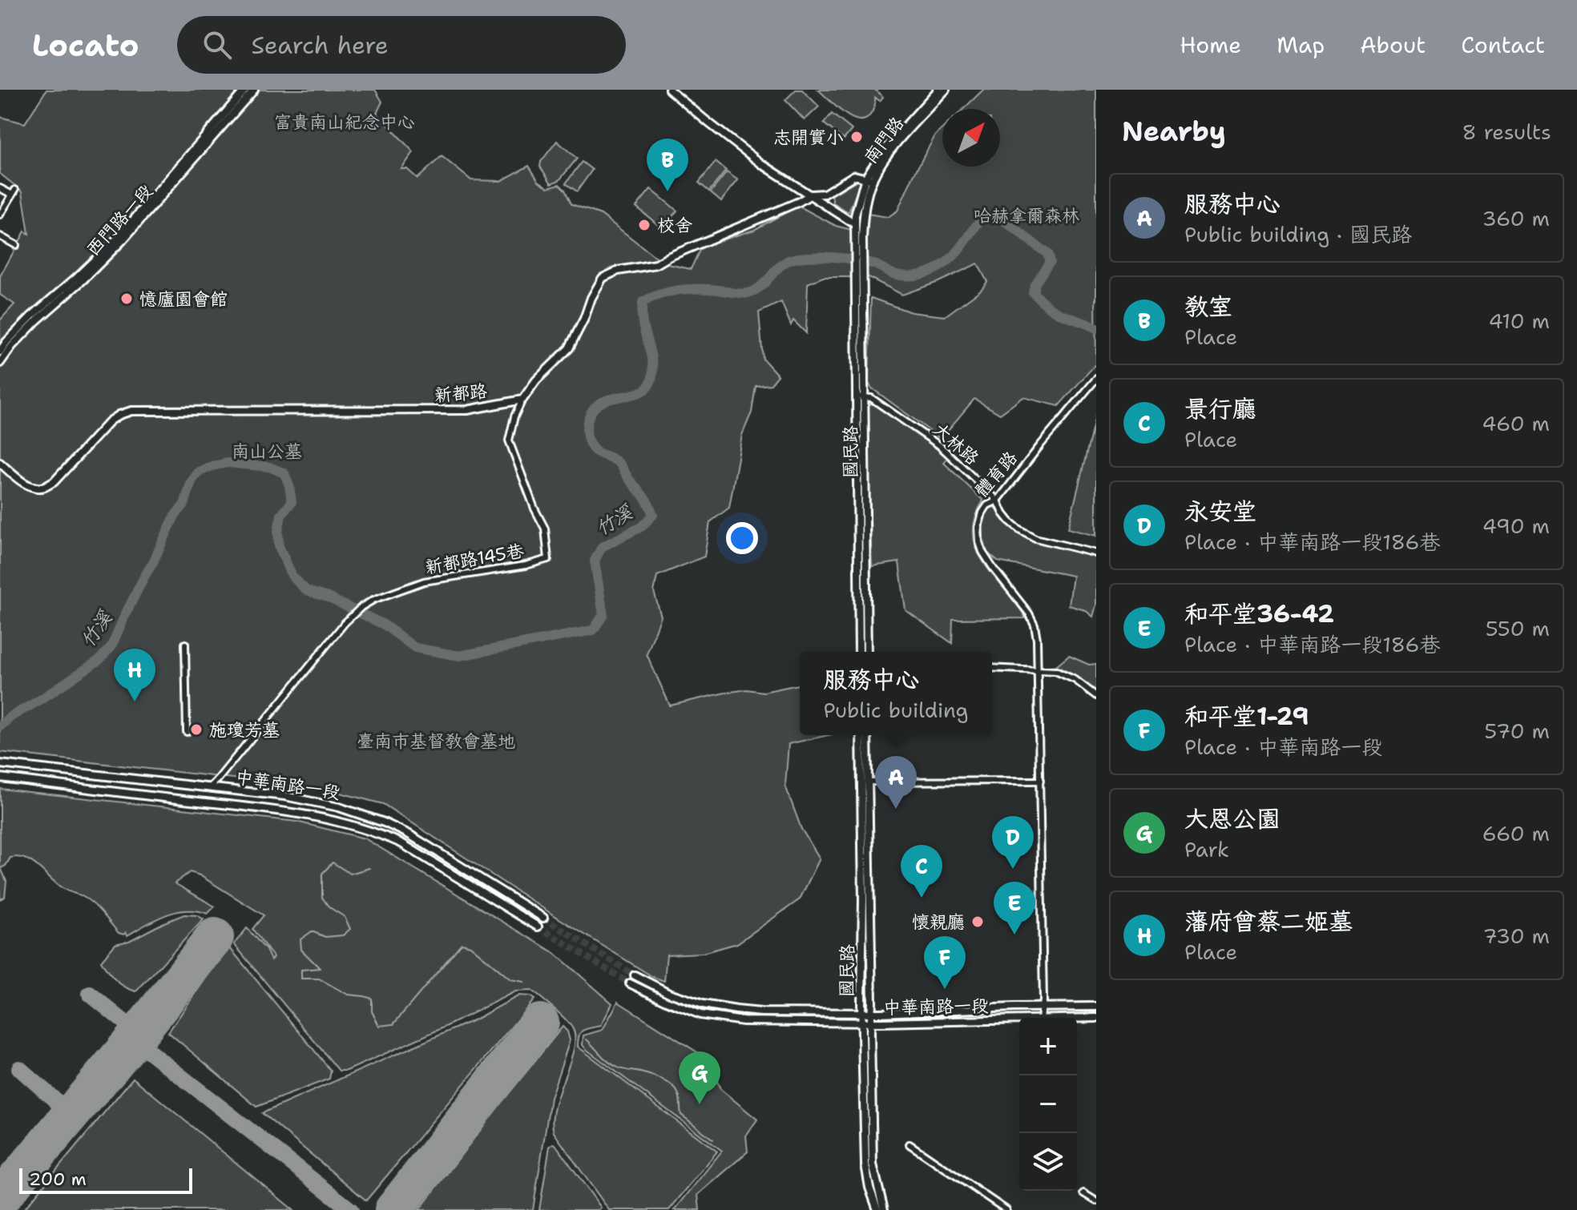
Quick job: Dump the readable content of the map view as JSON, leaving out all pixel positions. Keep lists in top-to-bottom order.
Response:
{
  "streets": {
    "street": [
      "南門路",
      "西門路一段",
      "新都路",
      "大林路",
      "國民路",
      "體育路",
      "新都路145巷",
      "中華南路一段"
    ]
  },
  "crossings": [
    ["新都路", "新都路145巷"],
    ["大林路", "國民路"],
    ["大林路", "體育路"],
    ["國民路", "中華南路一段"],
    ["體育路", "中華南路一段"],
    ["新都路145巷", "中華南路一段"]
  ],
  "water": ["竹溪"],
  "parks": [
    "富貴南山紀念中心",
    "哈赫拿爾森林",
    "南山公墓",
    "臺南市基督教會墓地"
  ],
  "places": [
    "志開實小",
    "校舍",
    "憶廬園會館",
    "施瓊芳墓",
    "懷親廳"
  ],
  "scale_bar": "200 m",
  "north": "top right",
  "page": {
    "header": "Locato",
    "search": "Search here",
    "nav": [
      "Home",
      "Map",
      "About",
      "Contact"
    ],
    "heading": ["Nearby", "8 results"],
    "pins": [
      "B",
      "H",
      "A",
      "D",
      "C",
      "E",
      "F",
      "G"
    ],
    "list": [
      {
        "mark": "A",
        "name": "服務中心",
        "note": "Public building · 國民路",
        "value": "360 m"
      },
      {
        "mark": "B",
        "name": "教室",
        "note": "Place",
        "value": "410 m"
      },
      {
        "mark": "C",
        "name": "景行廳",
        "note": "Place",
        "value": "460 m"
      },
      {
        "mark": "D",
        "name": "永安堂",
        "note": "Place · 中華南路一段186巷",
        "value": "490 m"
      },
      {
        "mark": "E",
        "name": "和平堂36-42",
        "note": "Place · 中華南路一段186巷",
        "value": "550 m"
      },
      {
        "mark": "F",
        "name": "和平堂1-29",
        "note": "Place · 中華南路一段",
        "value": "570 m"
      },
      {
        "mark": "G",
        "name": "大恩公園",
        "note": "Park",
        "value": "660 m"
      },
      {
        "mark": "H",
        "name": "藩府曾蔡二姬墓",
        "note": "Place",
        "value": "730 m"
      }
    ],
    "popup": ["服務中心", "Public building"],
    "map_buttons": ["+", "−"],
    "scale": "200 m"
  }
}
